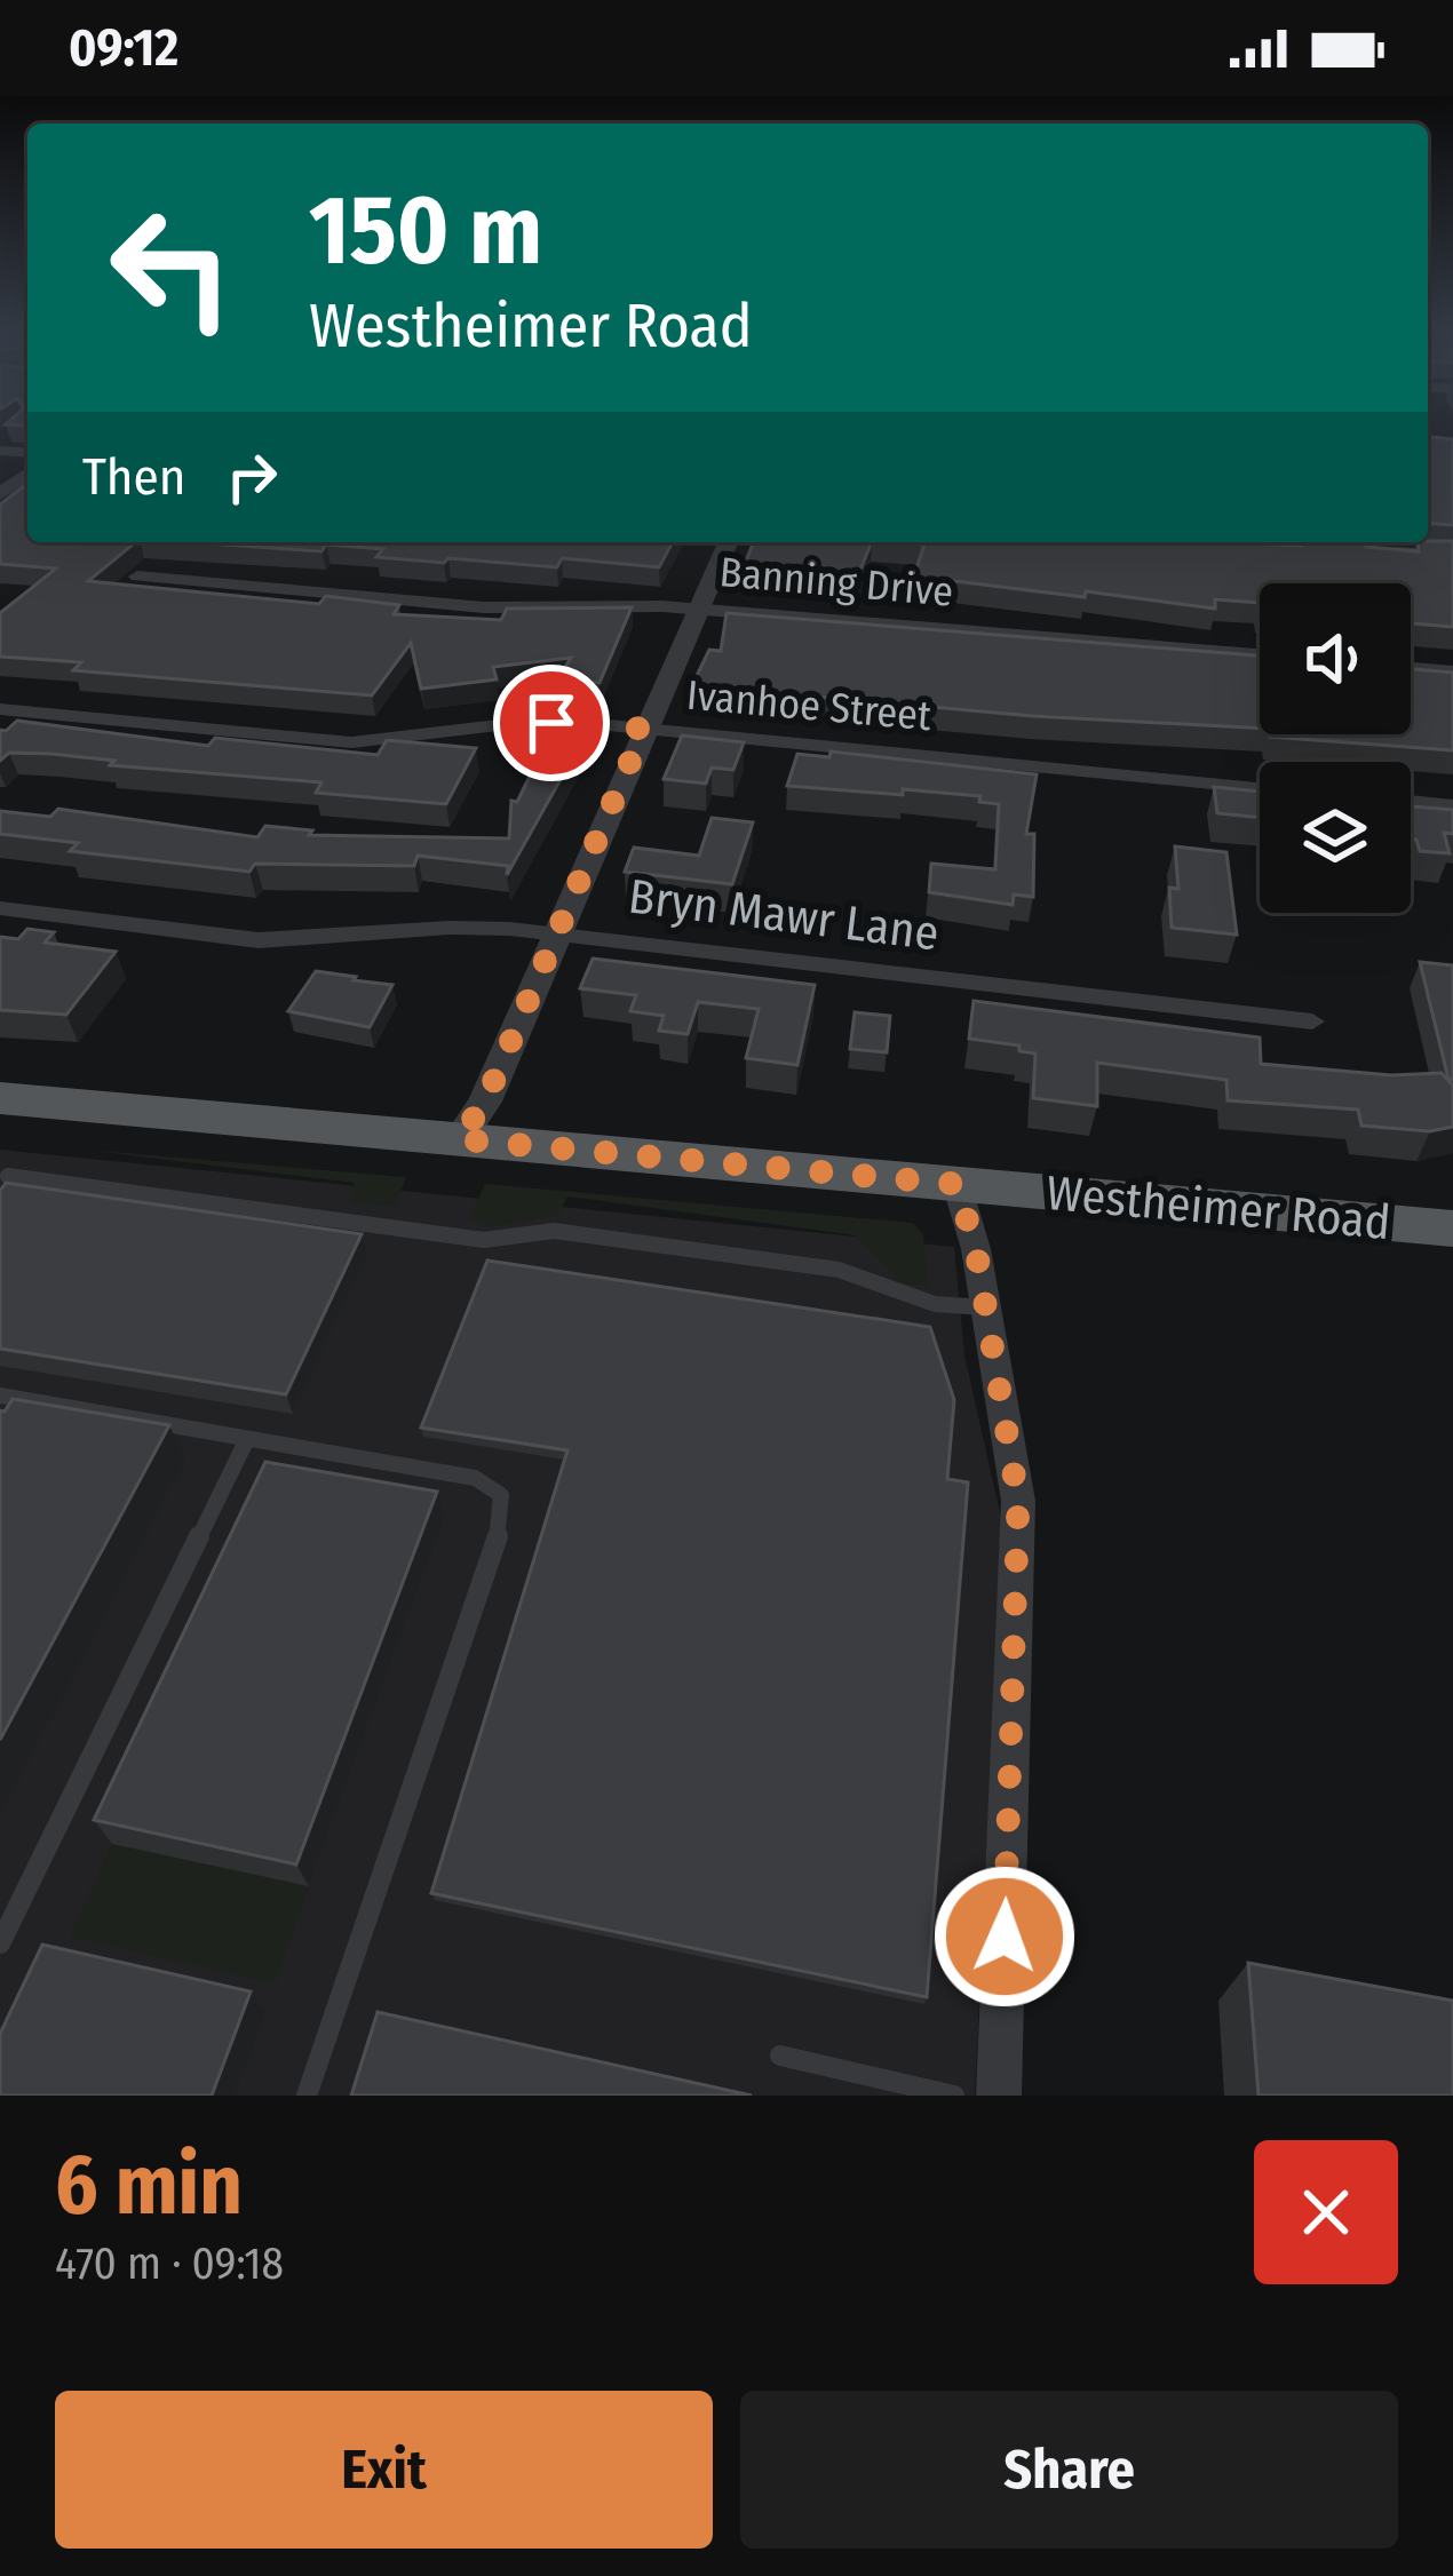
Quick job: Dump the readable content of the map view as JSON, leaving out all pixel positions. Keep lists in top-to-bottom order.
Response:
{
  "streets": {
    "main road": ["Westheimer Road"],
    "street": ["Banning Drive", "Ivanhoe Street", "Bryn Mawr Lane"]
  },
  "page": {
    "status": "09:12",
    "turn": ["150 m", "Westheimer Road"],
    "then": "Then",
    "heading": ["6 min", "470 m · 09:18"],
    "buttons": ["Exit", "Share"]
  }
}
